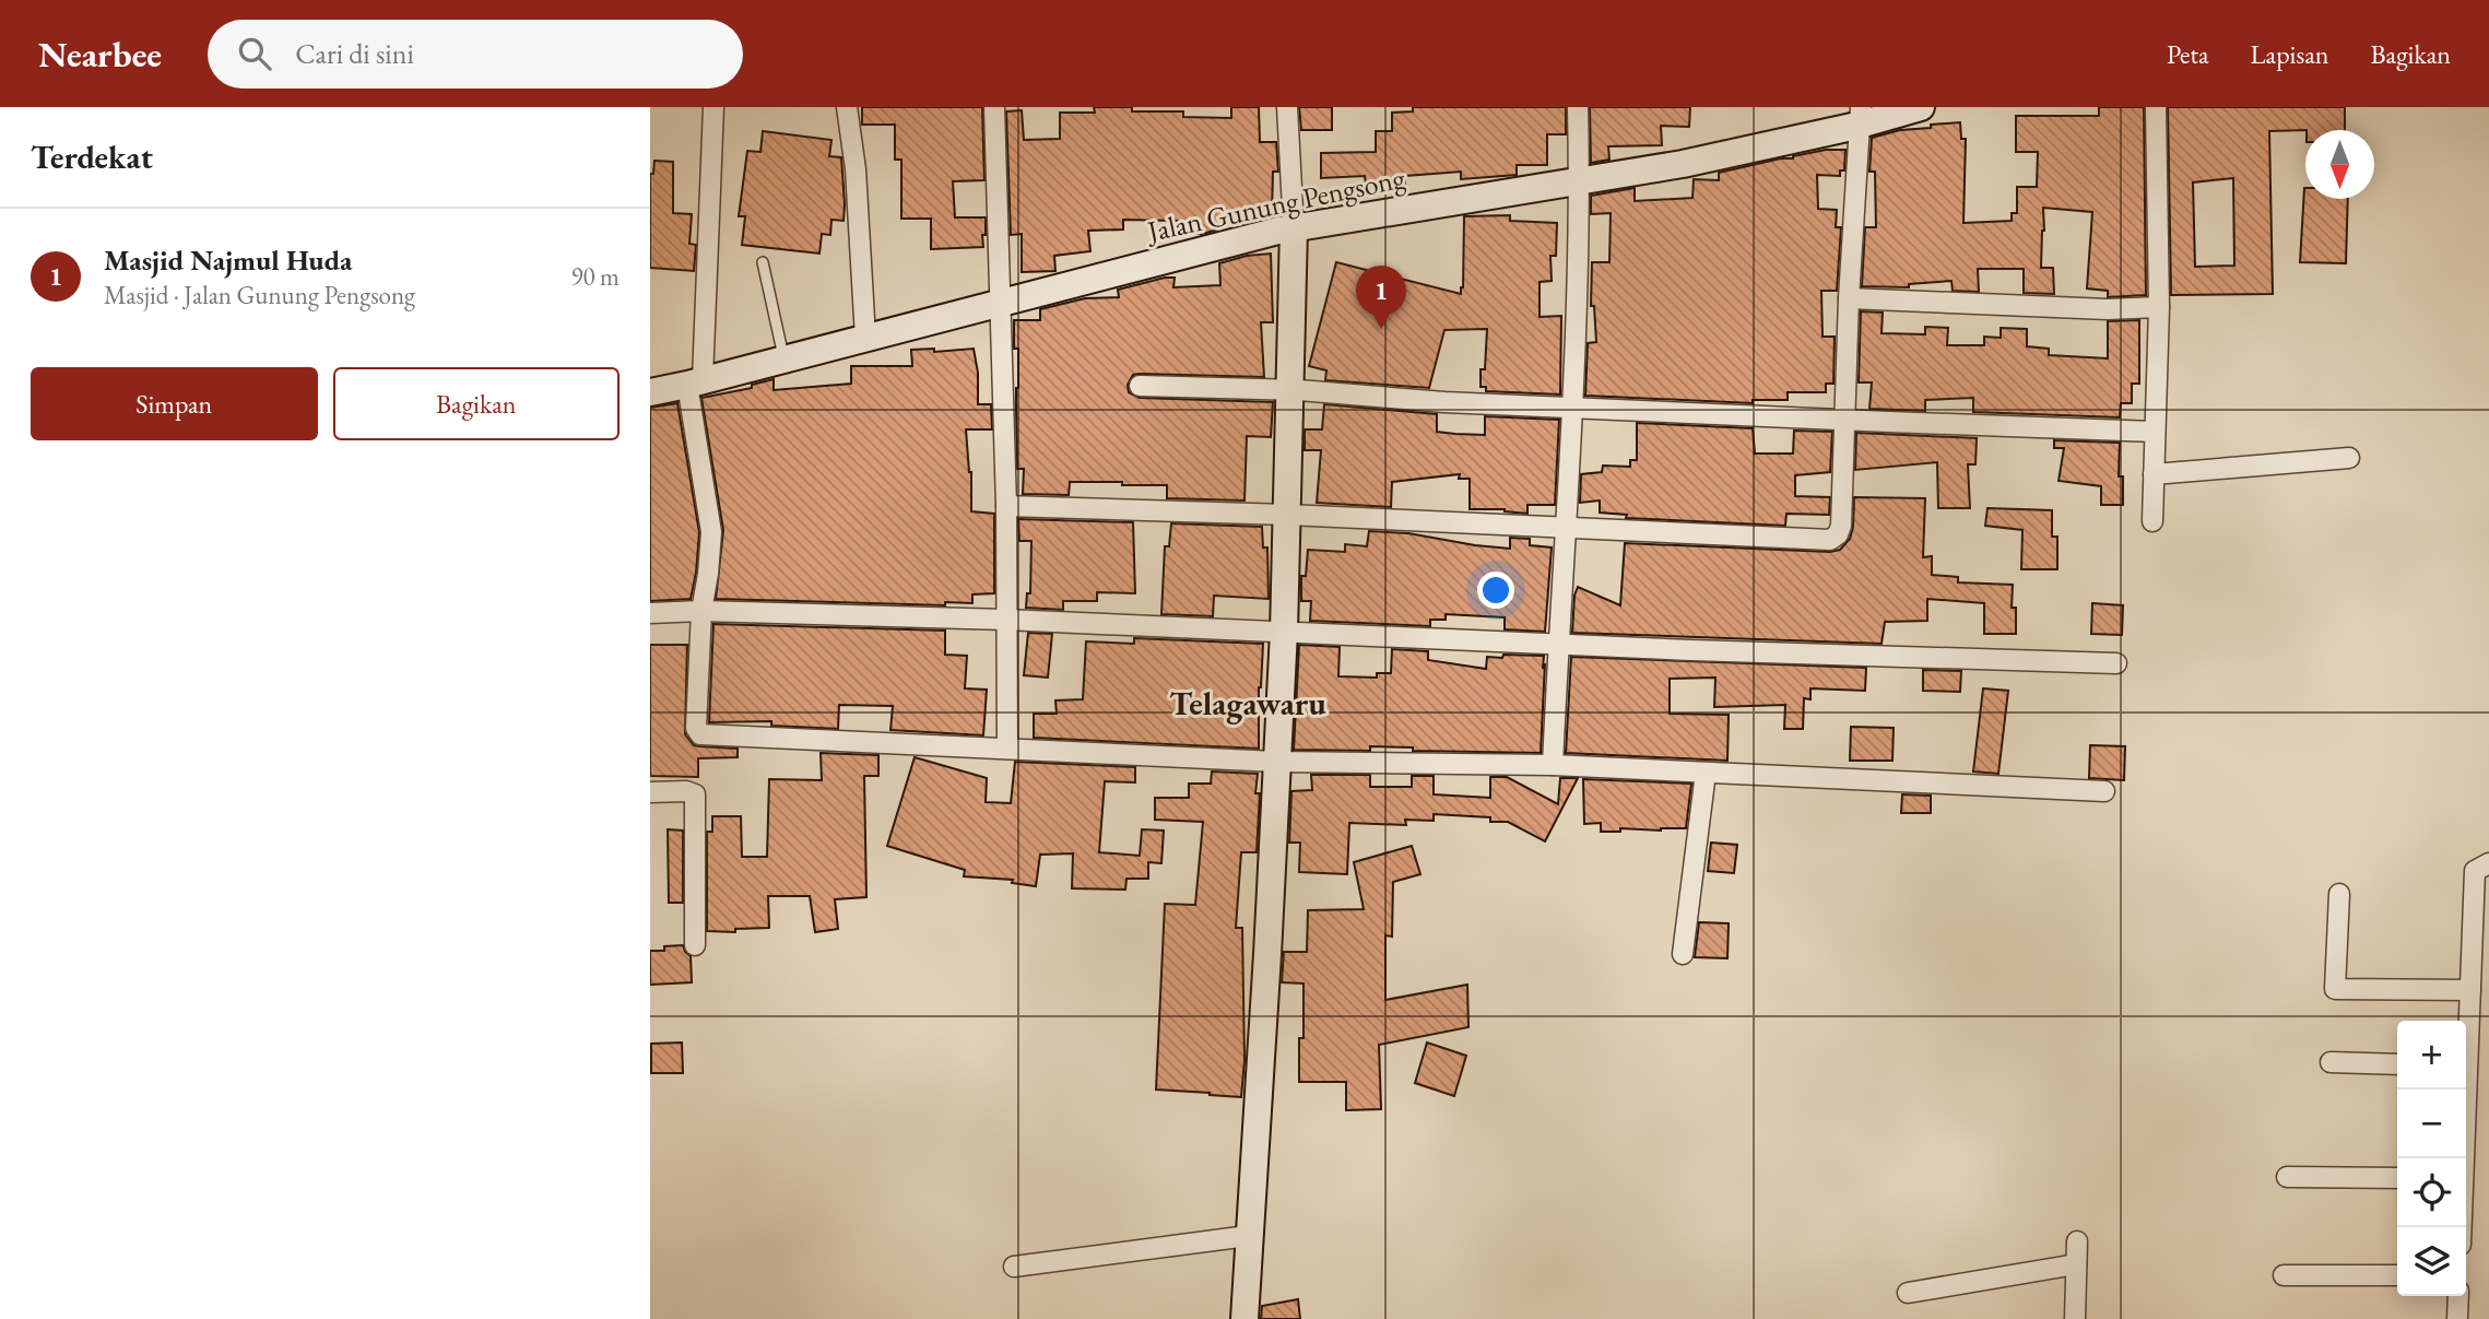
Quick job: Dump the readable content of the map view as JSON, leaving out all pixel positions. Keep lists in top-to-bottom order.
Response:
{
  "streets": {
    "street": ["Jalan Gunung Pengsong"]
  },
  "districts": ["Telagawaru"],
  "north": "bottom",
  "page": {
    "header": "Nearbee",
    "search": "Cari di sini",
    "nav": ["Peta", "Lapisan", "Bagikan"],
    "heading": "Terdekat",
    "list": [
      {
        "mark": "1",
        "name": "Masjid Najmul Huda",
        "note": "Masjid · Jalan Gunung Pengsong",
        "value": "90 m"
      }
    ],
    "pins": "1",
    "buttons": ["Simpan", "Bagikan"],
    "map_buttons": ["+", "−"]
  }
}
